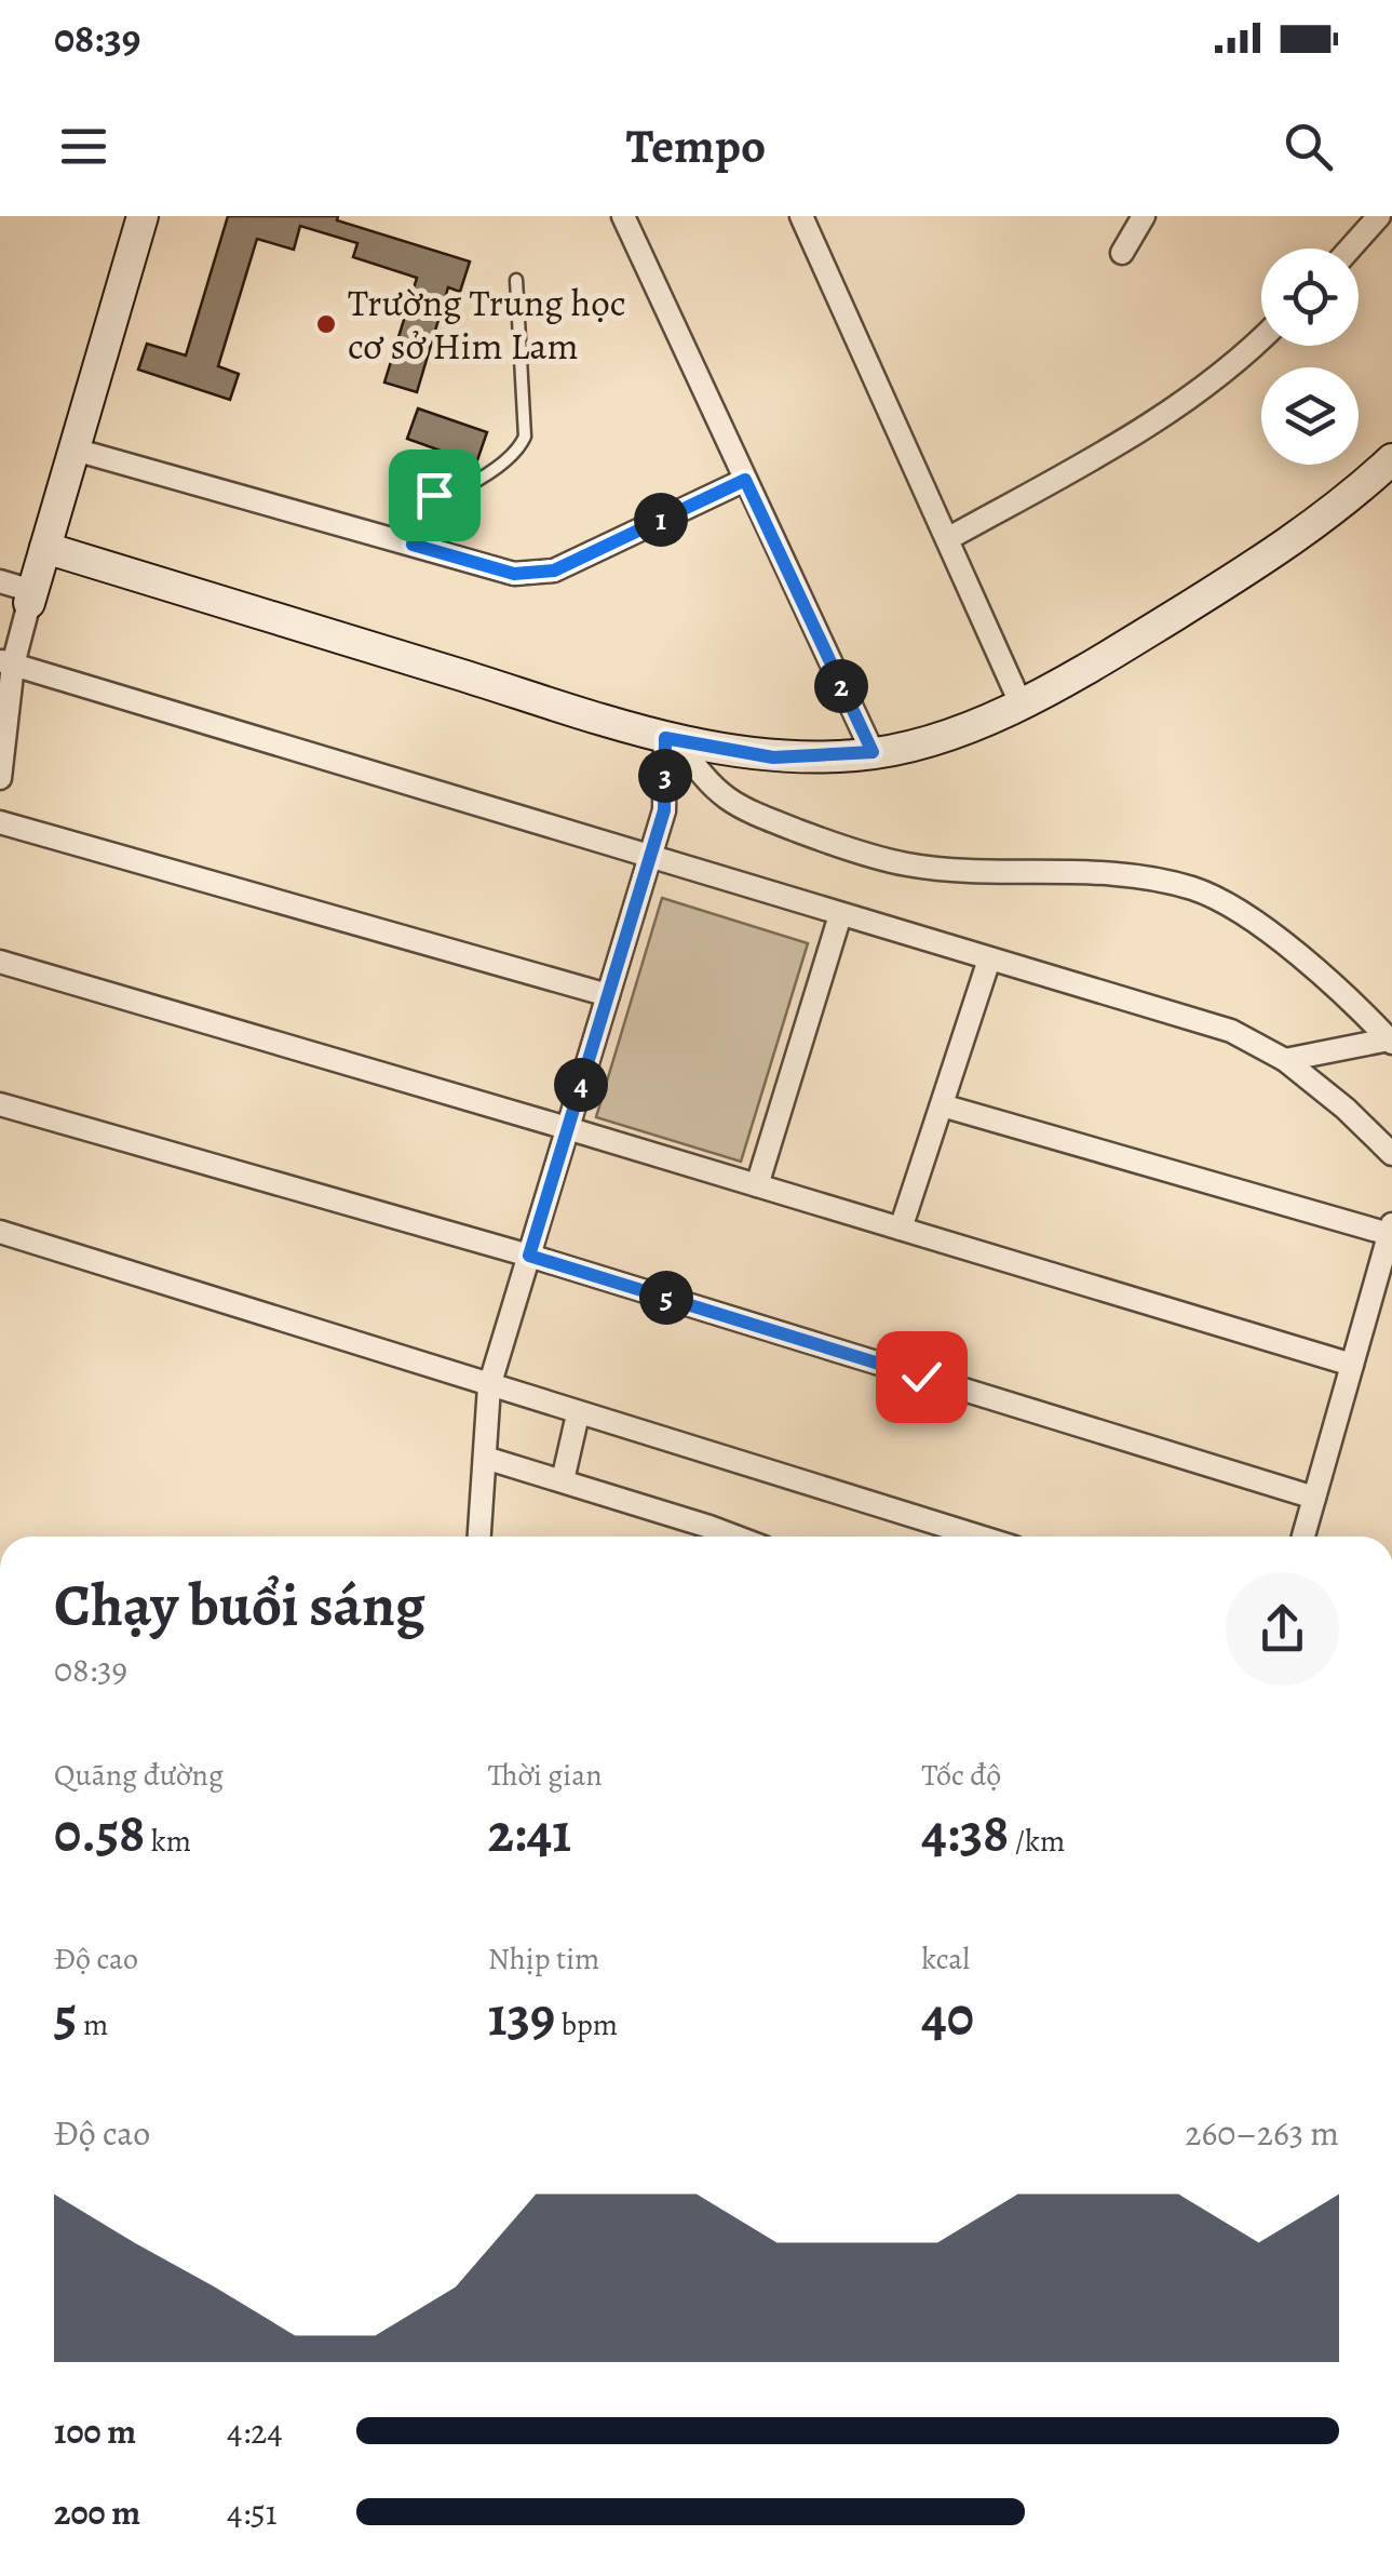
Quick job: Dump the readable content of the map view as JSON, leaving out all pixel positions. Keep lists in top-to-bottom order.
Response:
{
  "places": ["Trường Trung học cơ sở Him Lam"],
  "page": {
    "status": "08:39",
    "header": "Tempo",
    "pins": [
      "1",
      "2",
      "3",
      "4",
      "5"
    ],
    "heading": ["Chạy buổi sáng", "08:39"],
    "stats": [
      ["Quãng đường", "0.58 km"],
      ["Thời gian", "2:41"],
      ["Tốc độ", "4:38 /km"],
      ["Độ cao", "5 m"],
      ["Nhịp tim", "139 bpm"],
      ["kcal", "40"]
    ],
    "chart": ["Độ cao", "260–263 m"],
    "list": [
      {
        "name": "100 m",
        "note": "4:24"
      },
      {
        "name": "200 m",
        "note": "4:51"
      }
    ]
  }
}
